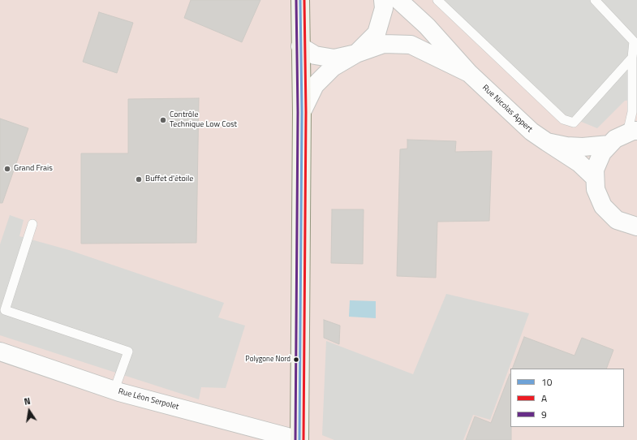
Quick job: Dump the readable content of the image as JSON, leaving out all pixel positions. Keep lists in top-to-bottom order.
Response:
{
  "streets": {
    "street": ["Rue Nicolas Appert", "Rue Léon Serpolet"]
  },
  "places": [
    "Contrôle Technique Low Cost",
    "Grand Frais",
    "Buffet d'étoile",
    "Polygone Nord"
  ],
  "lines": ["transit line 10", "transit line A", "transit line 9"],
  "legend": ["10", "A", "9"],
  "north": "top"
}
